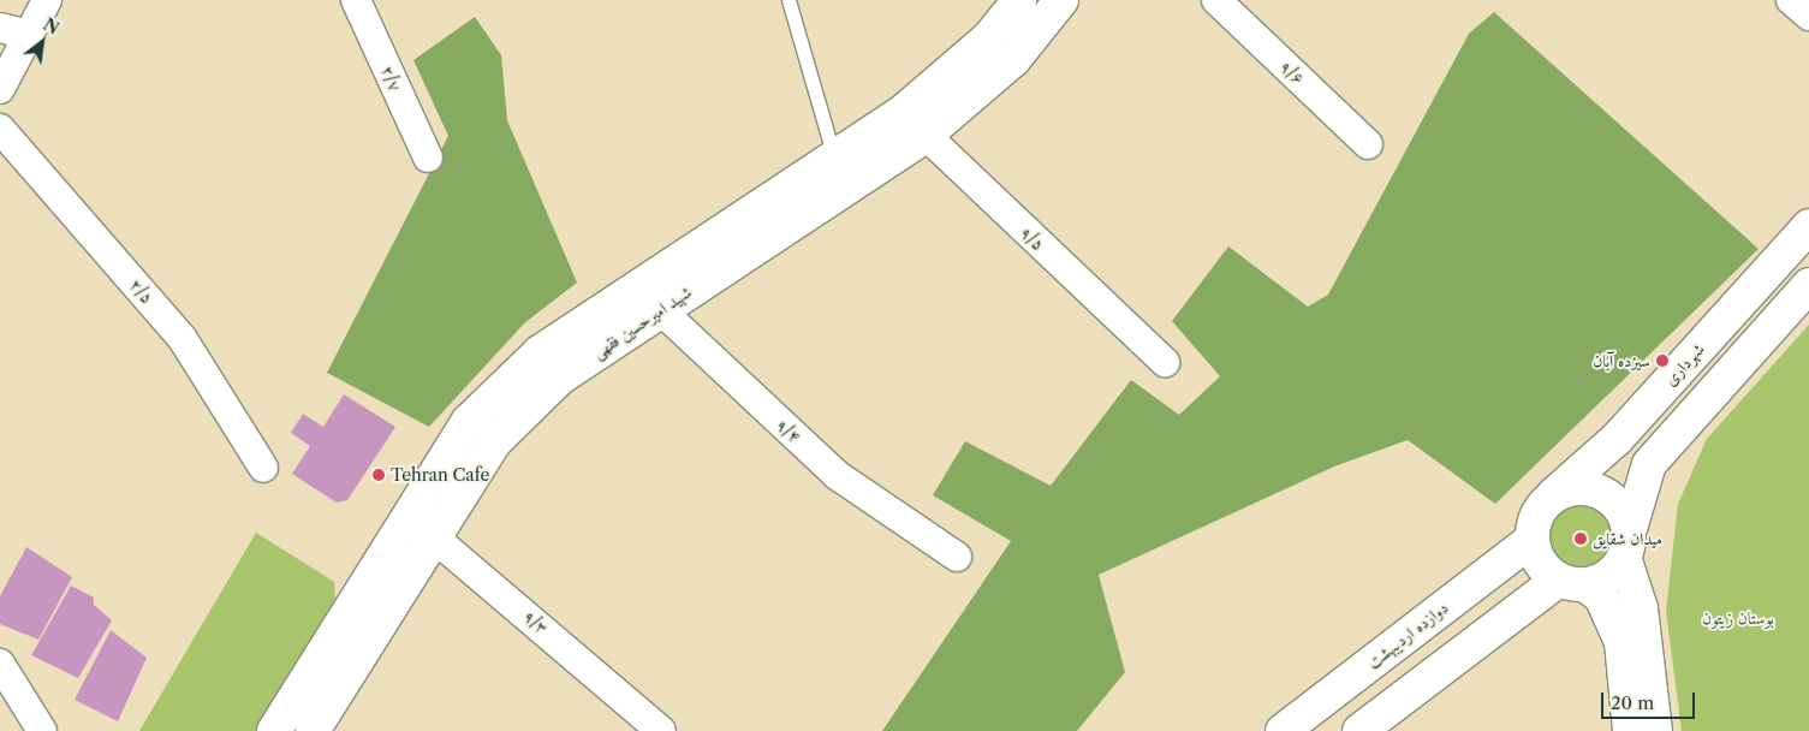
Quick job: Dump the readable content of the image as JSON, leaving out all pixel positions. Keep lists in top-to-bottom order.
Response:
{
  "streets": {
    "street": [
      "۹/۶",
      "۲/۷",
      "۹/۵",
      "۲/۵",
      "شهید امیرحسین فقهی",
      "شهرداری",
      "۹/۴",
      "۹/۳",
      "دوازده اردیبهشت"
    ]
  },
  "crossings": [
    ["۹/۵", "شهید امیرحسین فقهی"],
    ["شهید امیرحسین فقهی", "۹/۴"],
    ["شهید امیرحسین فقهی", "۹/۳"],
    ["شهرداری", "دوازده اردیبهشت"]
  ],
  "parks": ["بوستان زیتون"],
  "places": ["سیزده آبان", "Tehran Cafe", "میدان شقایق"],
  "scale_bar": "20 m",
  "north": "top right"
}
